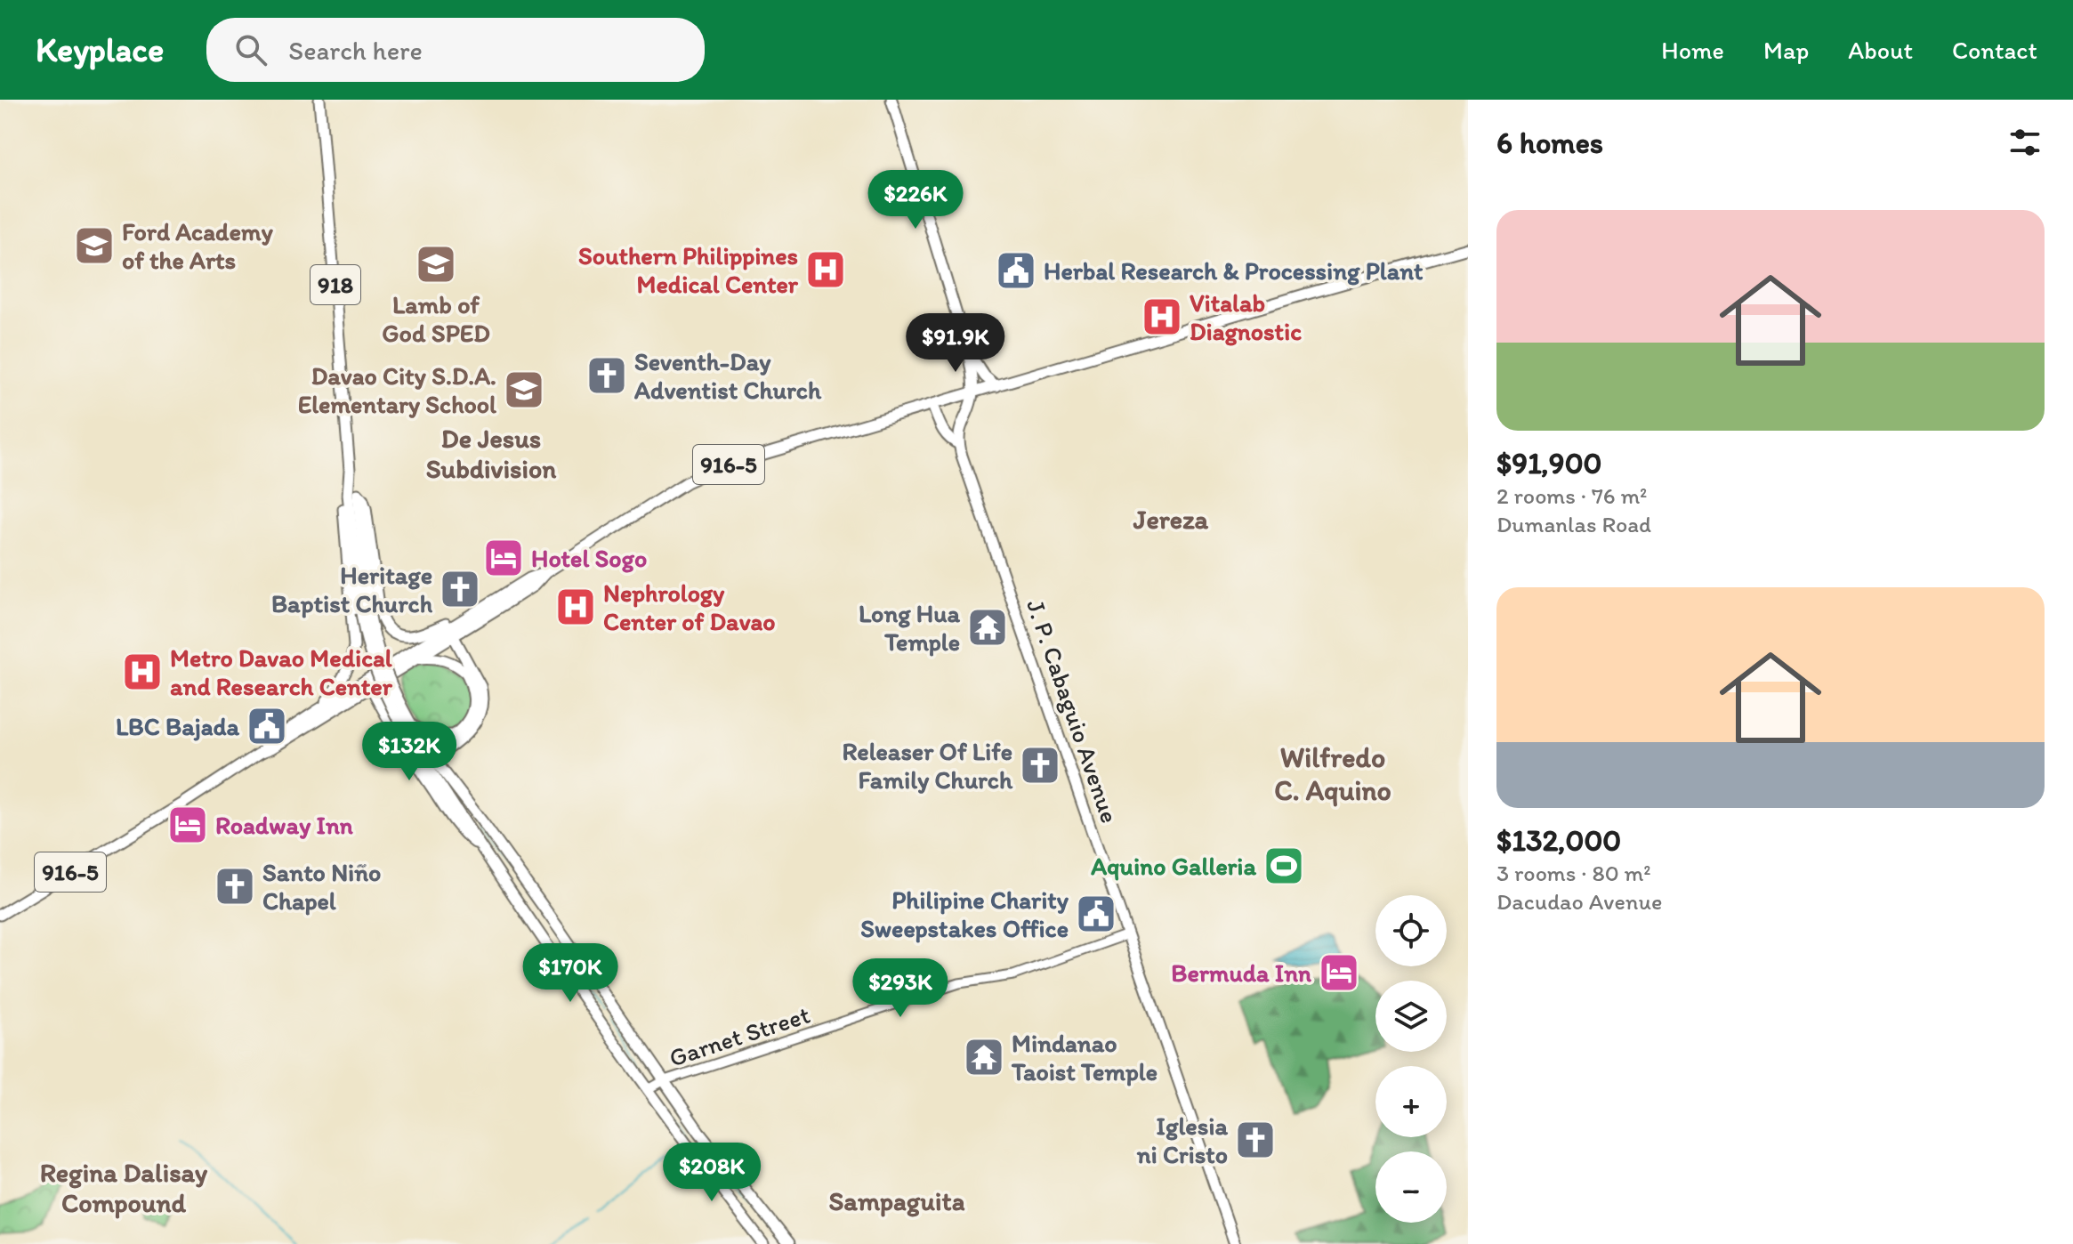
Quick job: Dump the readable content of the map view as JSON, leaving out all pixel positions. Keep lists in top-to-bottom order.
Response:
{
  "streets": {
    "main road": ["918", "916-5", "J. P. Cabaguio Avenue"],
    "street": ["Garnet Street"]
  },
  "crossings": [
    ["918", "916-5"],
    ["918", "Garnet Street"],
    ["J. P. Cabaguio Avenue", "Garnet Street"]
  ],
  "districts": [
    "De Jesus Subdivision",
    "Jereza",
    "Wilfredo C. Aquino",
    "Regina Dalisay Compound",
    "Sampaguita"
  ],
  "places": {
    "school or university": ["Ford Academy of the Arts", "Lamb of God SPED", "Davao City S.D.A. Elementary School"],
    "hospital": [
      "Southern Philippines Medical Center",
      "Vitalab Diagnostic",
      "Nephrology Center of Davao",
      "Metro Davao Medical and Research Center"
    ],
    "public building": ["Herbal Research & Processing Plant", "LBC Bajada", "Philipine Charity Sweepstakes Office"],
    "church": [
      "Seventh-Day Adventist Church",
      "Heritage Baptist Church",
      "Releaser Of Life Family Church",
      "Santo Niño Chapel",
      "Iglesia ni Cristo"
    ],
    "hotel": ["Hotel Sogo", "Roadway Inn", "Bermuda Inn"],
    "temple": ["Long Hua Temple", "Mindanao Taoist Temple"],
    "sports": ["Aquino Galleria"]
  },
  "page": {
    "header": "Keyplace",
    "search": "Search here",
    "nav": [
      "Home",
      "Map",
      "About",
      "Contact"
    ],
    "heading": "6 homes",
    "price": [
      "$226K",
      "$91.9K",
      "$132K",
      "$170K",
      "$293K",
      "$208K"
    ],
    "list": [
      {
        "name": "$91,900",
        "note": "2 rooms · 76 m² · Dumanlas Road"
      },
      {
        "name": "$132,000",
        "note": "3 rooms · 80 m² · Dacudao Avenue"
      }
    ],
    "map_buttons": ["+", "−"]
  }
}
